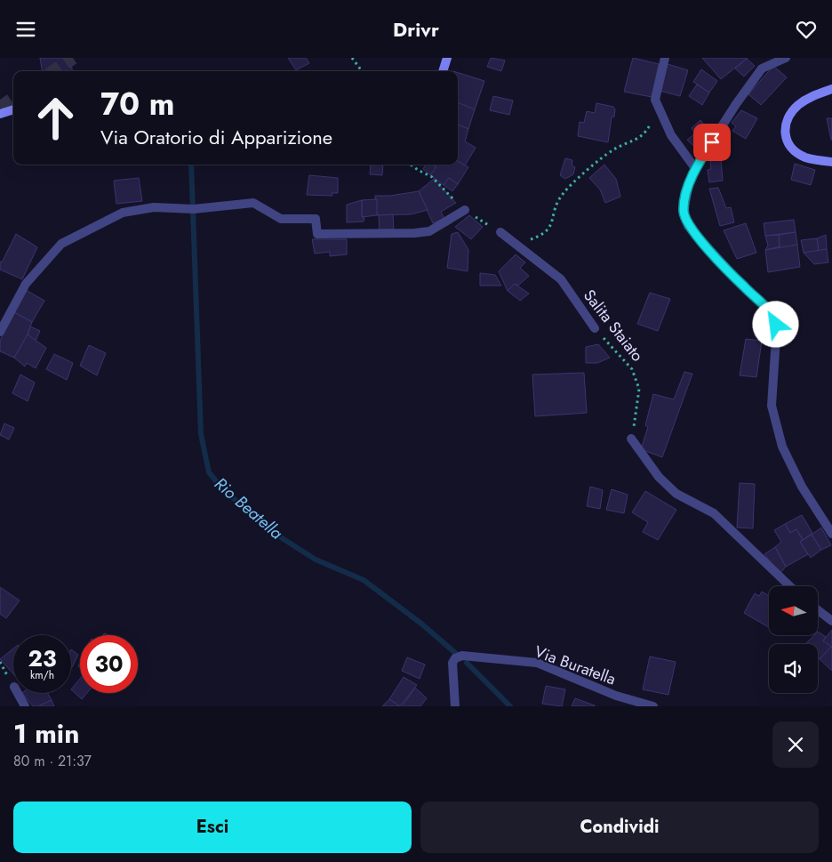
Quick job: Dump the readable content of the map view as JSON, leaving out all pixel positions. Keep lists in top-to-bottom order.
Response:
{
  "streets": {
    "street": ["Salita Staiato", "Via Buratella"]
  },
  "water": ["Rio Beatella"],
  "north": "left",
  "page": {
    "header": "Drivr",
    "turn": ["70 m", "Via Oratorio di Apparizione"],
    "speed": "23 km/h",
    "limit": "30",
    "heading": ["1 min", "80 m · 21:37"],
    "buttons": ["Esci", "Condividi"]
  }
}
